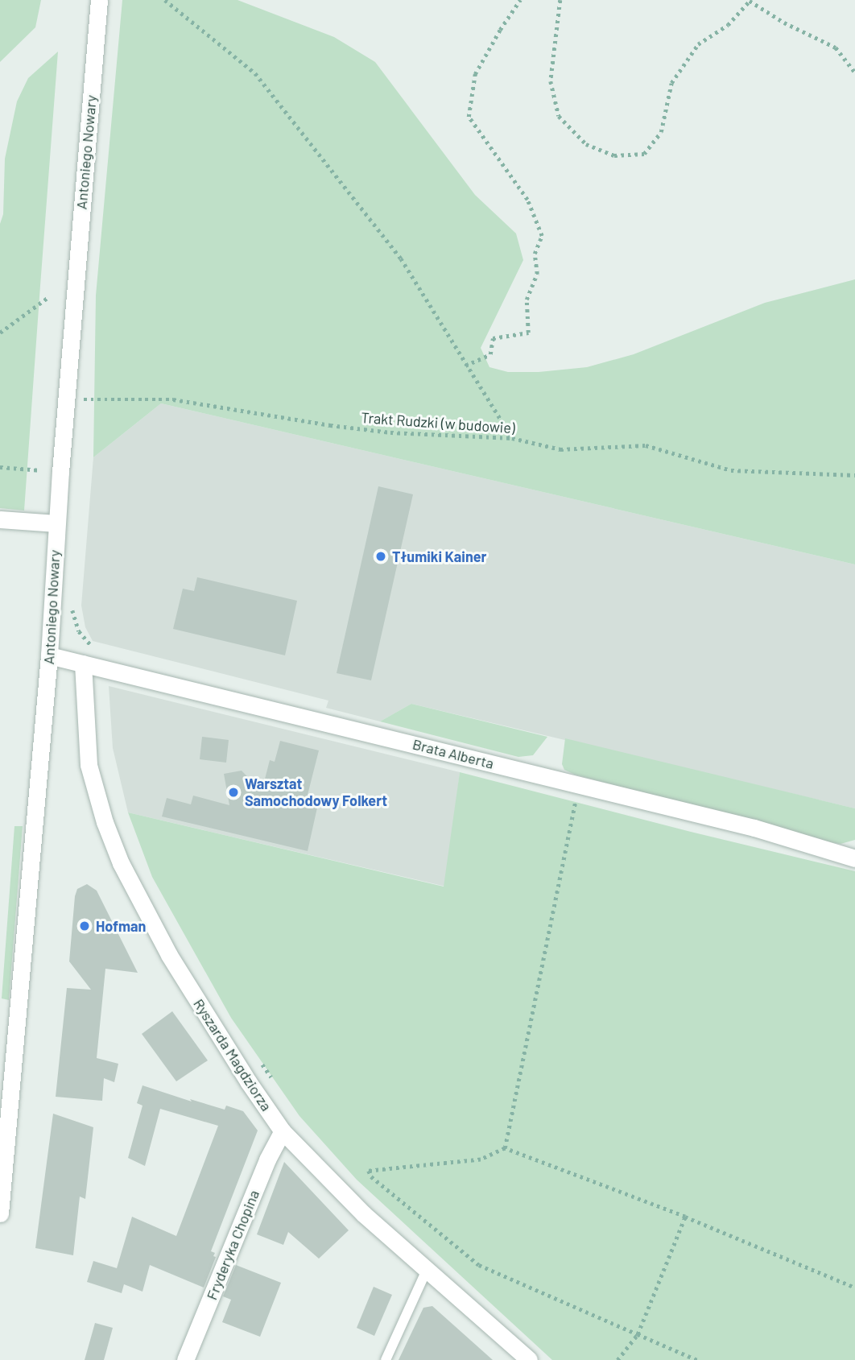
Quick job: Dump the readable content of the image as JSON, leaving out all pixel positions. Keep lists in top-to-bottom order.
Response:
{
  "streets": {
    "street": [
      "Antoniego Nowary",
      "Brata Alberta",
      "Ryszarda Magdziorza",
      "Fryderyka Chopina"
    ],
    "path": ["Trakt Rudzki (w budowie)"]
  },
  "crossings": [
    ["Antoniego Nowary", "Brata Alberta"],
    ["Brata Alberta", "Ryszarda Magdziorza"],
    ["Ryszarda Magdziorza", "Fryderyka Chopina"]
  ],
  "places": ["Tłumiki Kainer", "Warsztat Samochodowy Folkert", "Hofman"]
}
